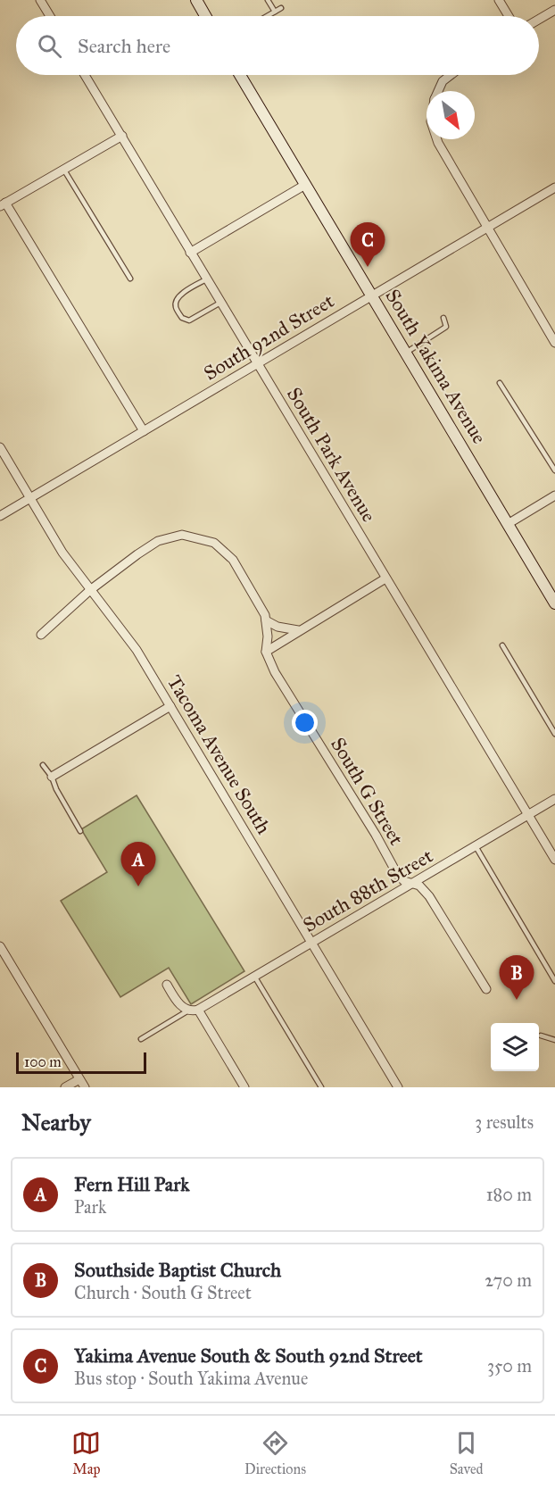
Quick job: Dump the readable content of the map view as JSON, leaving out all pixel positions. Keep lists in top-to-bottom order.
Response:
{
  "streets": {
    "main road": ["South Yakima Avenue"],
    "street": [
      "South 92nd Street",
      "South Park Avenue",
      "Tacoma Avenue South",
      "South G Street",
      "South 88th Street"
    ]
  },
  "crossings": [
    ["South 92nd Street", "South Yakima Avenue"],
    ["South 92nd Street", "South Park Avenue"],
    ["South 92nd Street", "Tacoma Avenue South"],
    ["South Park Avenue", "South 88th Street"],
    ["Tacoma Avenue South", "South 88th Street"],
    ["South G Street", "South 88th Street"]
  ],
  "scale_bar": "100 m",
  "north": "bottom right",
  "page": {
    "search": "Search here",
    "pins": ["C", "A", "B"],
    "scale": "100 m",
    "heading": ["Nearby", "3 results"],
    "list": [
      {
        "mark": "A",
        "name": "Fern Hill Park",
        "note": "Park",
        "value": "180 m"
      },
      {
        "mark": "B",
        "name": "Southside Baptist Church",
        "note": "Church · South G Street",
        "value": "270 m"
      },
      {
        "mark": "C",
        "name": "Yakima Avenue South & South 92nd Street",
        "note": "Bus stop · South Yakima Avenue",
        "value": "350 m"
      }
    ],
    "nav": ["Map", "Directions", "Saved"]
  }
}
